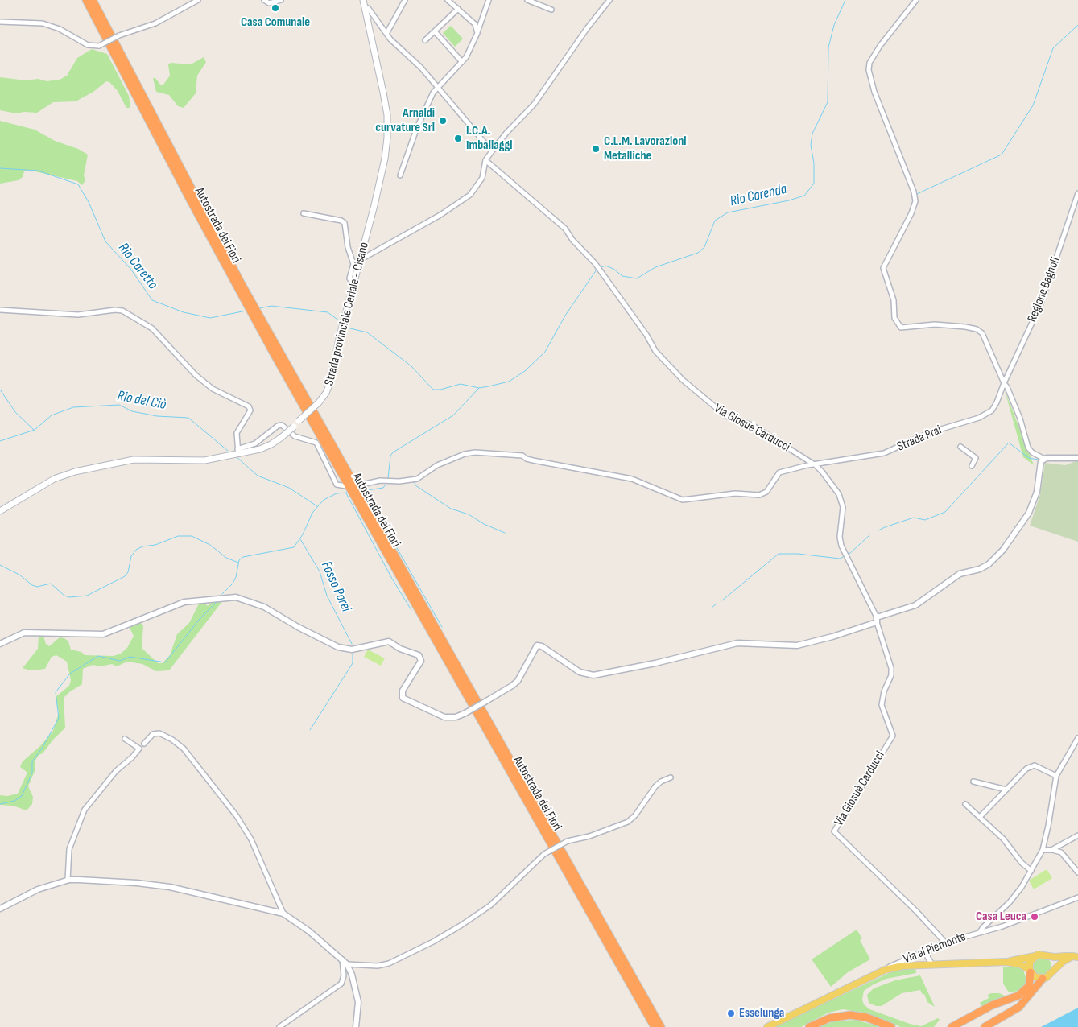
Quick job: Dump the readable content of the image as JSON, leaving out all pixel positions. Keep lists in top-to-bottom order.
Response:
{
  "streets": {
    "highway": ["Autostrada dei Fiori"],
    "main road": ["Strada provinciale Ceriale - Cisano"],
    "street": [
      "Regione Bagnoli",
      "Via Giosuè Carducci",
      "Strada Prai",
      "Via al Piemonte"
    ]
  },
  "crossings": [
    ["Regione Bagnoli", "Strada Prai"],
    ["Via Giosuè Carducci", "Strada Prai"],
    ["Via Giosuè Carducci", "Via al Piemonte"]
  ],
  "water": [
    "Rio Carenda",
    "Rio Caretto",
    "Rio del Ciò",
    "Fosso Parei"
  ],
  "places": [
    "Casa Comunale",
    "Arnaldi curvature Srl",
    "I.C.A. Imballaggi",
    "C.L.M. Lavorazioni Metalliche",
    "Casa Leuca",
    "Esselunga"
  ]
}
